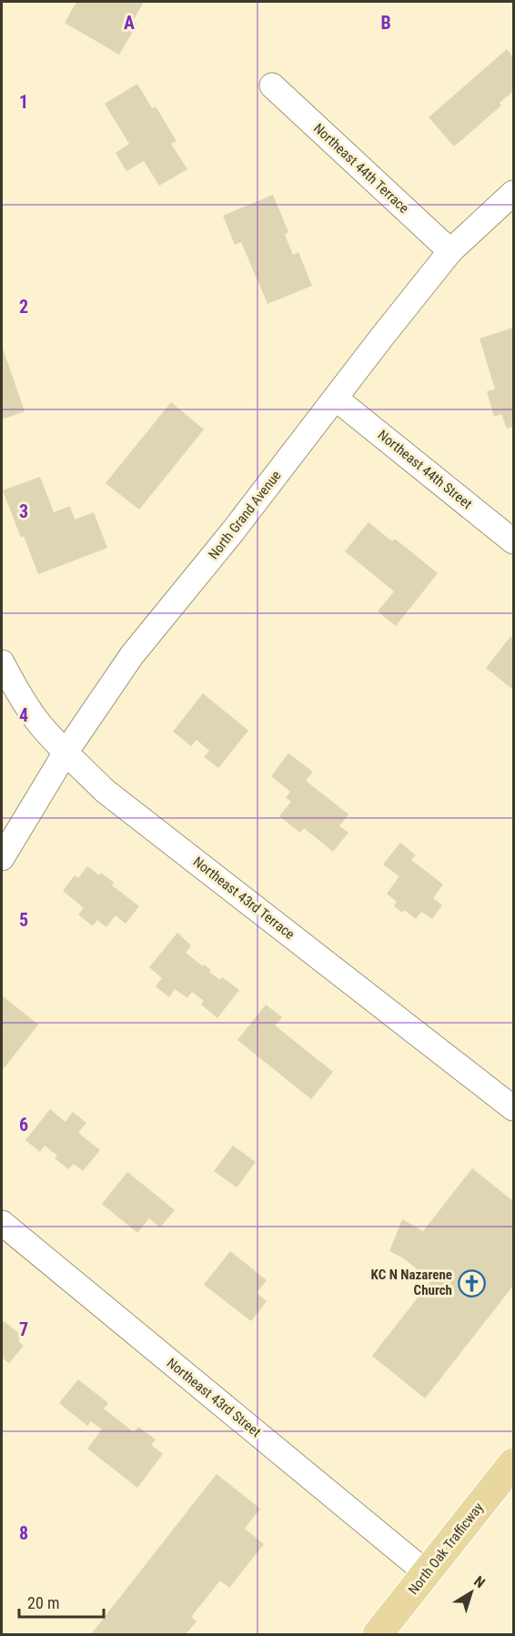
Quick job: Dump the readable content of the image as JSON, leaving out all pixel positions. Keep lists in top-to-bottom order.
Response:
{
  "streets": {
    "main road": ["North Oak Trafficway"],
    "street": [
      "Northeast 44th Terrace",
      "Northeast 44th Street",
      "North Grand Avenue",
      "Northeast 43rd Terrace",
      "Northeast 43rd Street"
    ]
  },
  "crossings": [
    ["Northeast 44th Terrace", "North Grand Avenue"],
    ["Northeast 44th Street", "North Grand Avenue"],
    ["North Grand Avenue", "Northeast 43rd Terrace"],
    ["Northeast 43rd Street", "North Oak Trafficway"]
  ],
  "places": {
    "church": ["KC N Nazarene Church"]
  },
  "scale_bar": "20 m",
  "north": "top right",
  "grid": {
    "columns": ["A", "B"],
    "rows": [
      "1",
      "2",
      "3",
      "4",
      "5",
      "6",
      "7",
      "8"
    ]
  }
}
